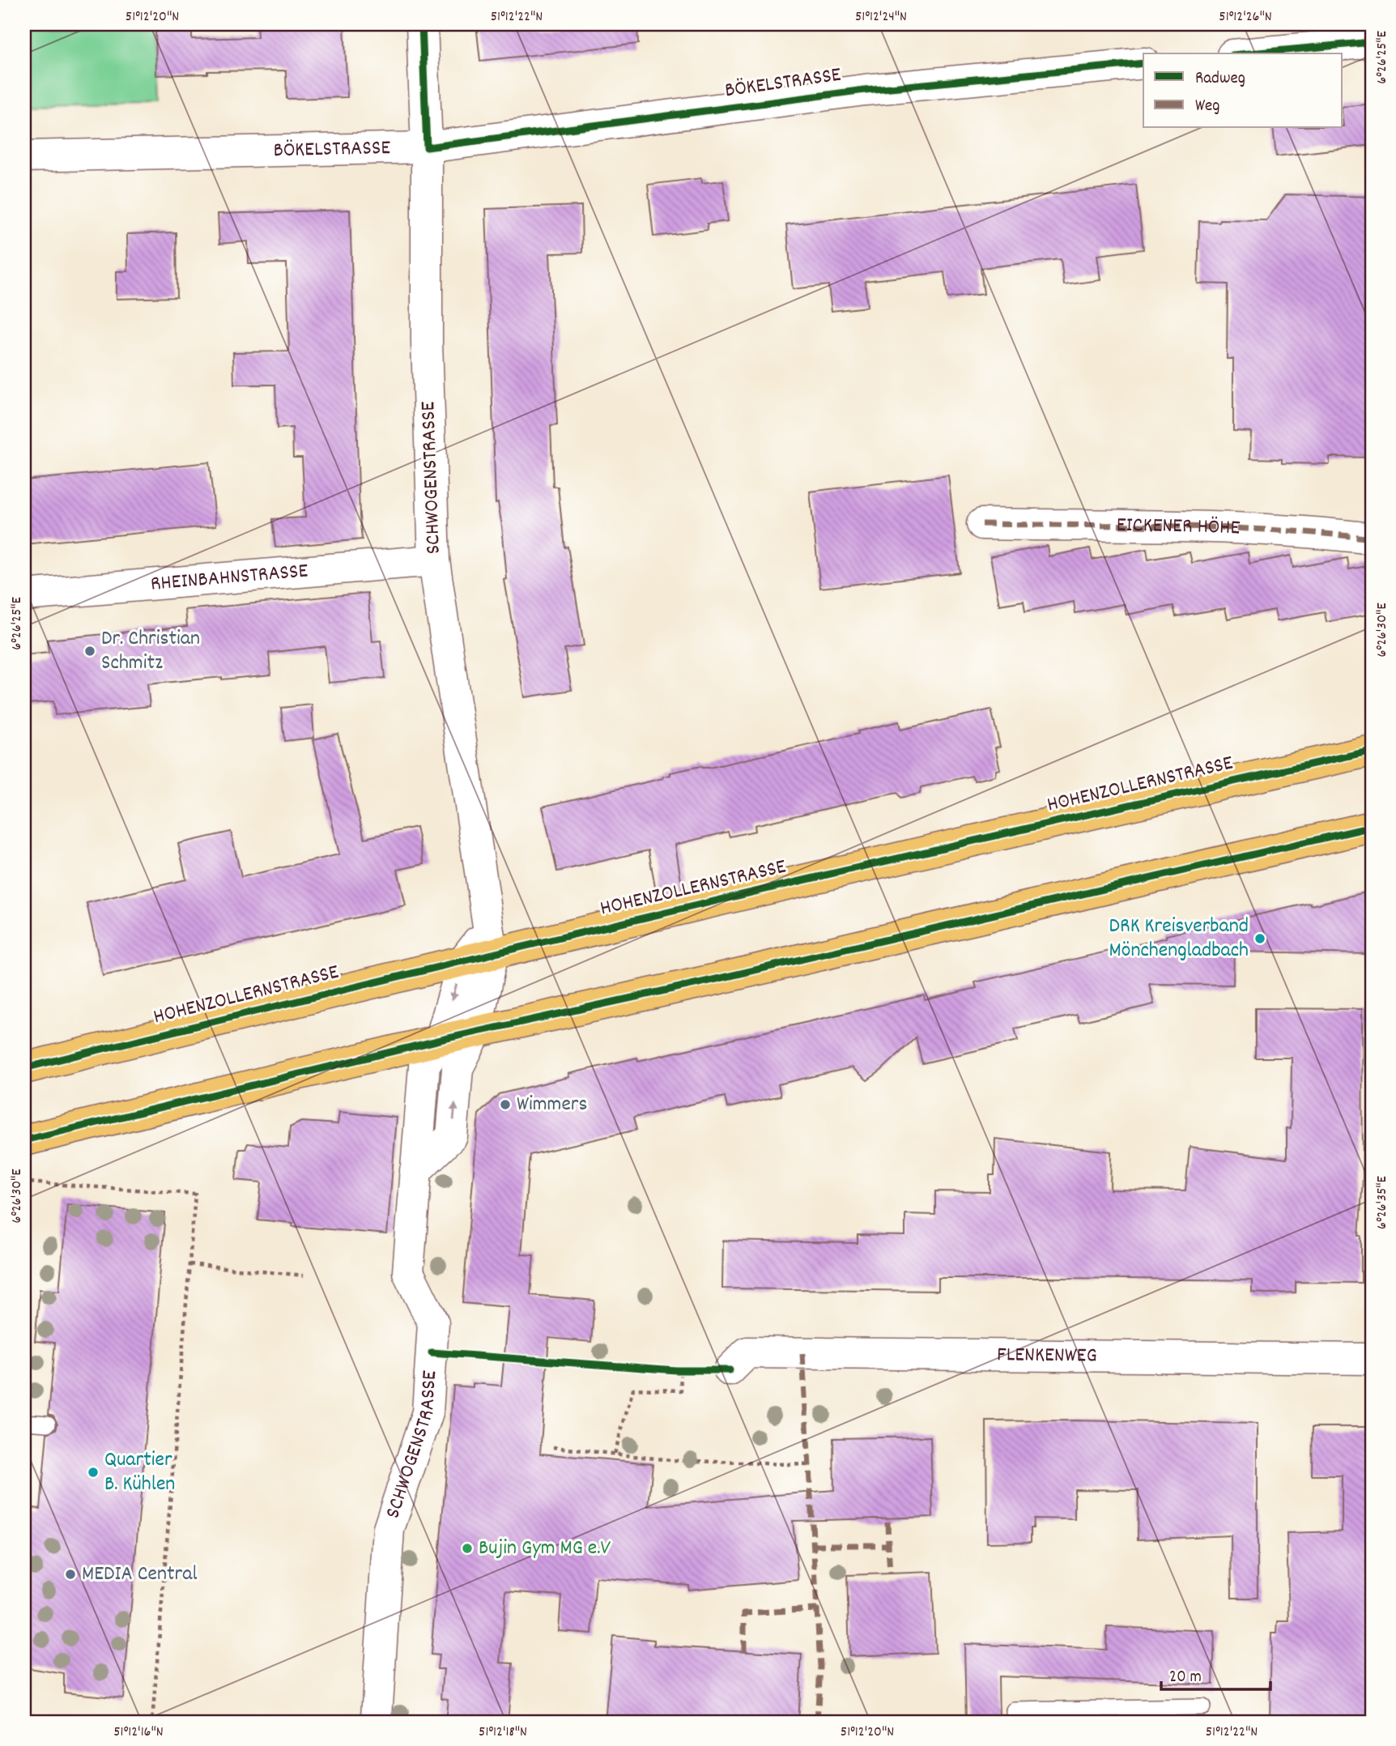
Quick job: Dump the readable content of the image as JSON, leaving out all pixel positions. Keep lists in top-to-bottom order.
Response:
{
  "streets": {
    "main road": ["HOHENZOLLERNSTRASSE"],
    "street": [
      "BÖKELSTRASSE",
      "SCHWOGENSTRASSE",
      "EICKENER HÖHE",
      "RHEINBAHNSTRASSE",
      "FLENKENWEG"
    ]
  },
  "crossings": [
    ["BÖKELSTRASSE", "SCHWOGENSTRASSE"],
    ["SCHWOGENSTRASSE", "RHEINBAHNSTRASSE"],
    ["SCHWOGENSTRASSE", "HOHENZOLLERNSTRASSE"]
  ],
  "places": [
    "Dr. Christian Schmitz",
    "DRK Kreisverband Mönchengladbach",
    "Wimmers",
    "Quartier B. Kühlen",
    "Bujin Gym MG e.V",
    "MEDIA Central"
  ],
  "legend": ["Radweg", "Weg"],
  "scale_bar": "20 m",
  "coordinates": [
    "51°12'20\"N",
    "51°12'22\"N",
    "51°12'24\"N",
    "51°12'26\"N",
    "6°26'25\"E",
    "6°26'30\"E",
    "6°26'35\"E",
    "51°12'16\"N",
    "51°12'18\"N"
  ]
}
